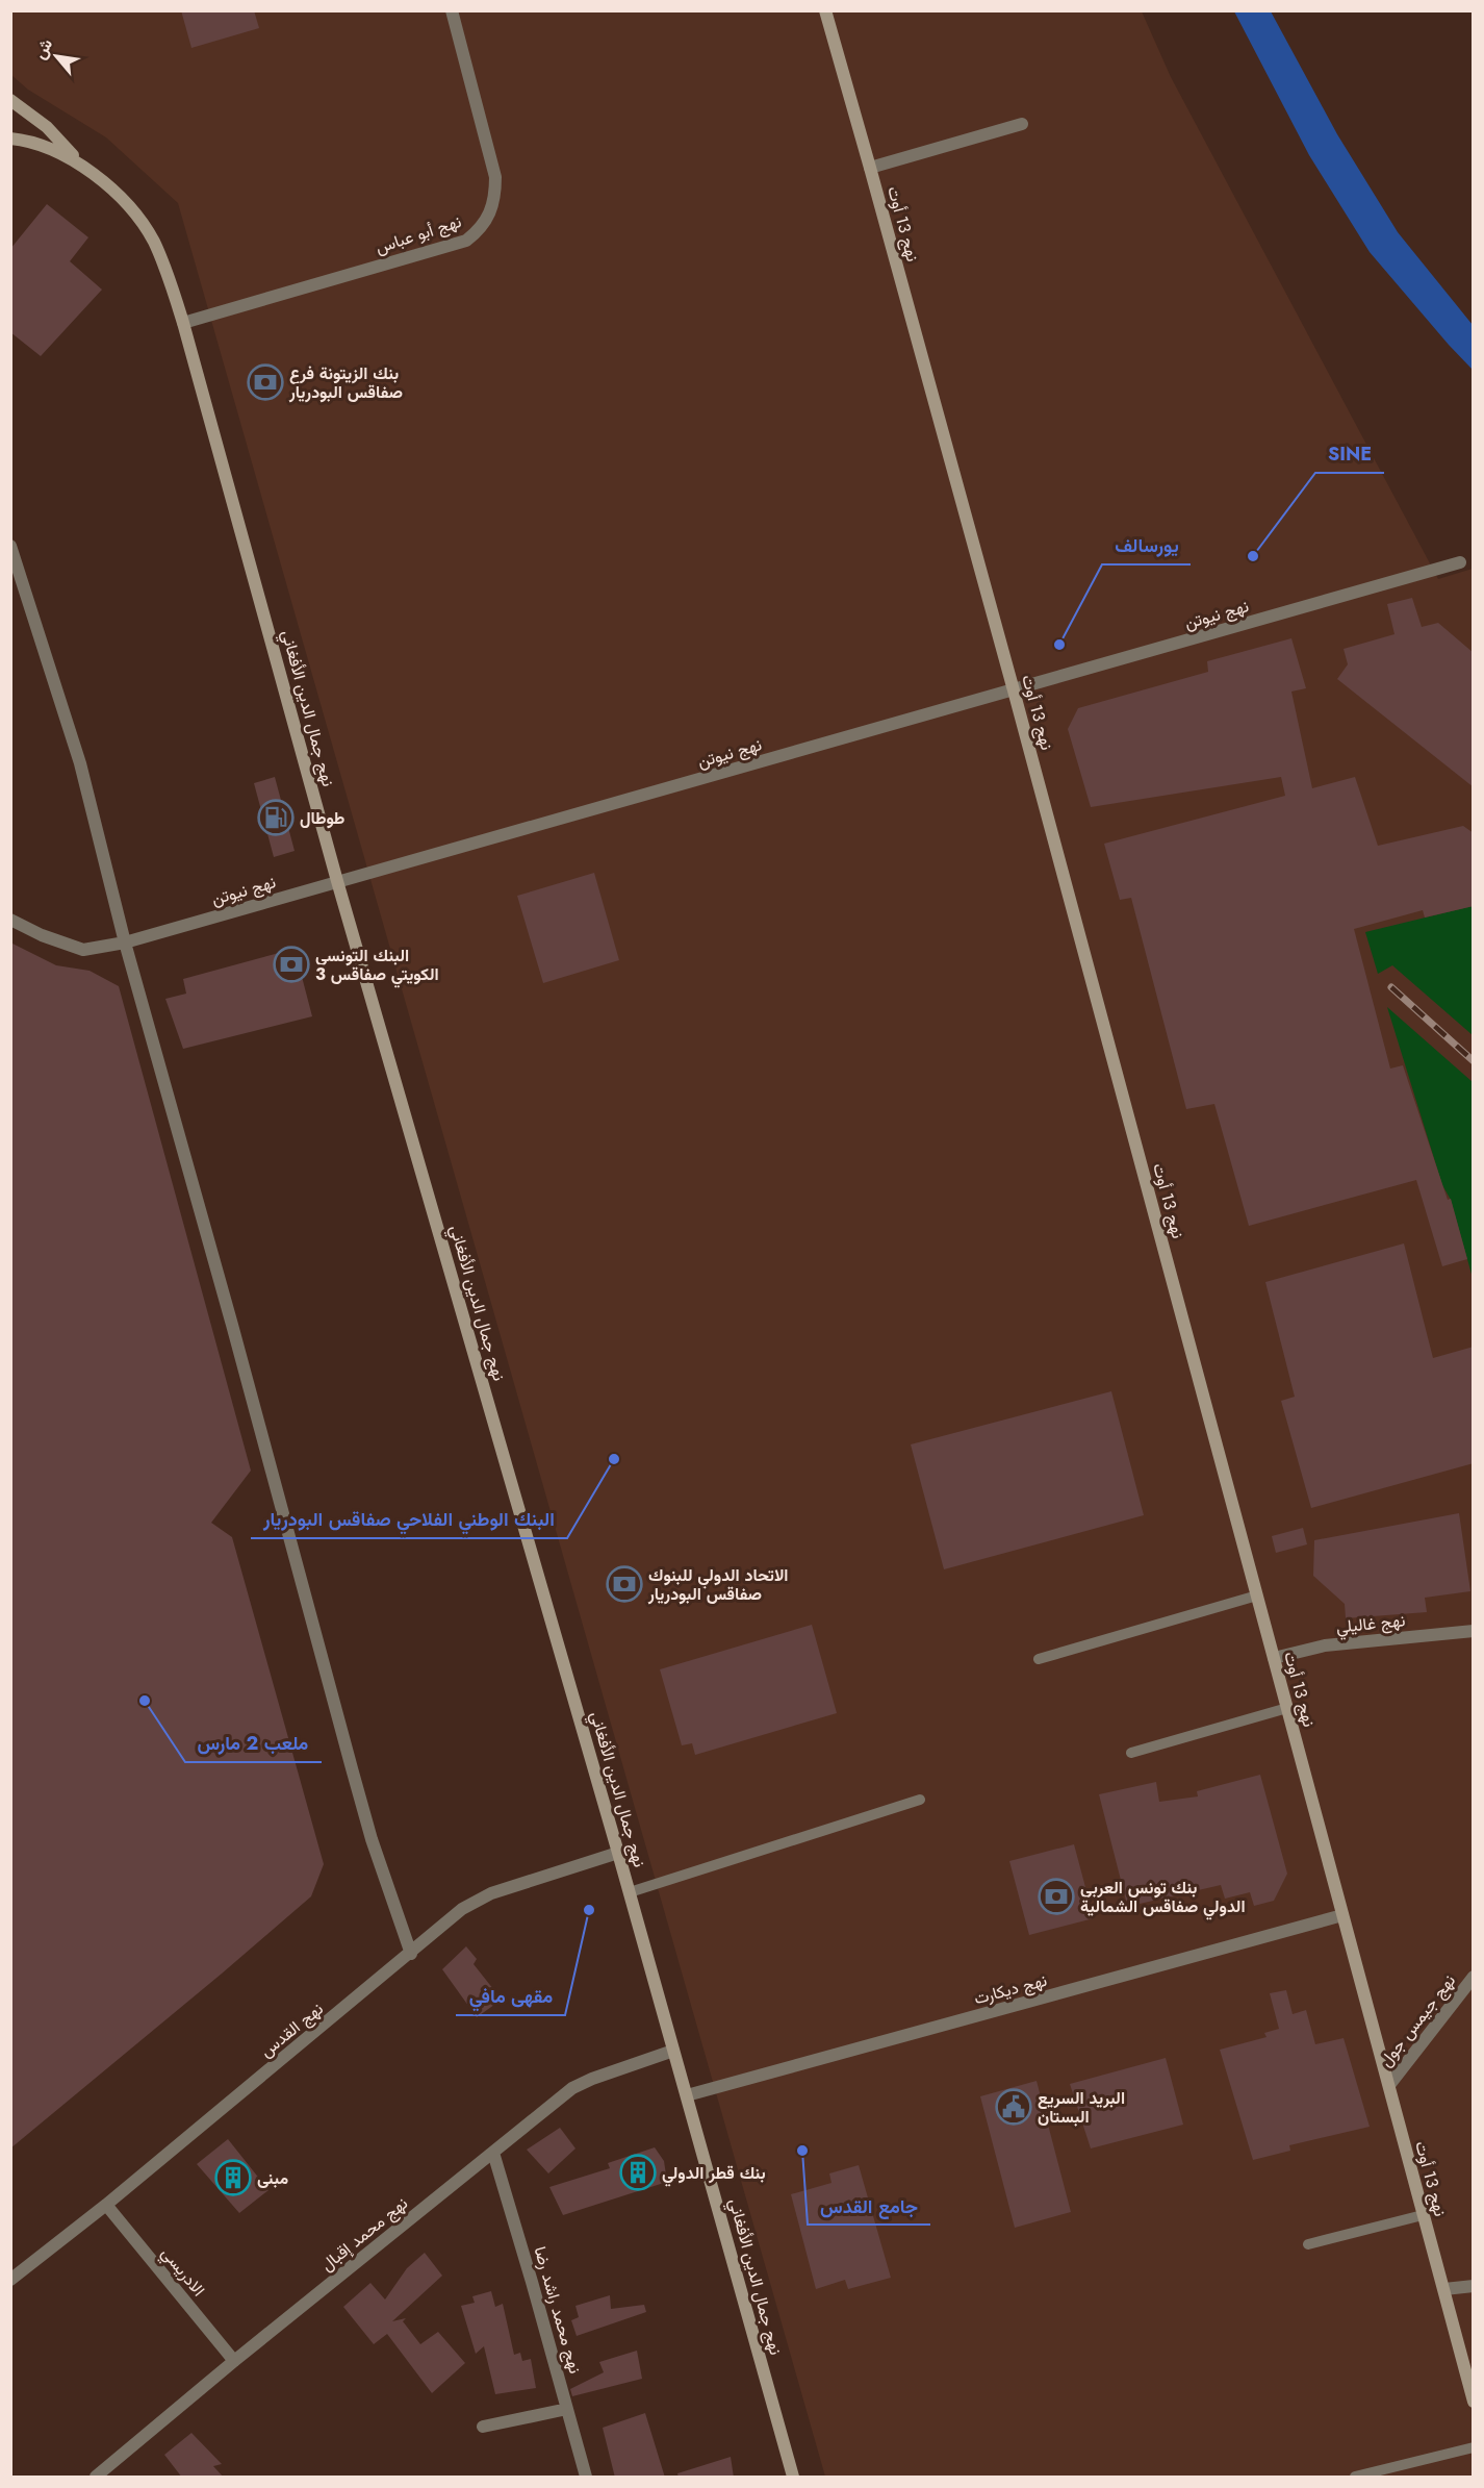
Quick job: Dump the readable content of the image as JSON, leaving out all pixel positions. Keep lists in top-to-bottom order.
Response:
{
  "streets": {
    "main road": ["نهج 13 أوت", "نهج جمال الدين الأفغاني"],
    "street": [
      "نهج أبو عباس",
      "نهج نيوتن",
      "نهج غاليلي",
      "نهج ديكارت",
      "نهج جيمس جول",
      "نهج القدس",
      "نهج محمد إقبال",
      "الادريسي",
      "نهج محمد راشد رضا"
    ]
  },
  "crossings": [
    ["نهج 13 أوت", "نهج نيوتن"],
    ["نهج 13 أوت", "نهج غاليلي"],
    ["نهج 13 أوت", "نهج ديكارت"],
    ["نهج 13 أوت", "نهج جيمس جول"],
    ["نهج أبو عباس", "نهج جمال الدين الأفغاني"],
    ["نهج نيوتن", "نهج جمال الدين الأفغاني"],
    ["نهج جمال الدين الأفغاني", "نهج ديكارت"],
    ["نهج جمال الدين الأفغاني", "نهج القدس"],
    ["نهج جمال الدين الأفغاني", "نهج محمد إقبال"],
    ["نهج القدس", "الادريسي"],
    ["نهج محمد إقبال", "الادريسي"],
    ["نهج محمد إقبال", "نهج محمد راشد رضا"]
  ],
  "places": {
    "bank": [
      "بنك الزيتونة فرع صفاقس البودريار",
      "البنك التونسي الكويتي صفاقس 3",
      "الاتحاد الدولي للبنوك صفاقس البودريار",
      "بنك تونس العربي الدولي صفاقس الشمالية"
    ],
    "other": [
      "SINE",
      "يورسالف",
      "البنك الوطني الفلاحي صفاقس البودريار",
      "ملعب 2 مارس",
      "مقهى مافي",
      "جامع القدس"
    ],
    "fuel station": ["طوطال"],
    "public building": ["البريد السريع البستان"],
    "building": ["بنك قطر الدولي", "مبنى"]
  },
  "north": "top left"
}
